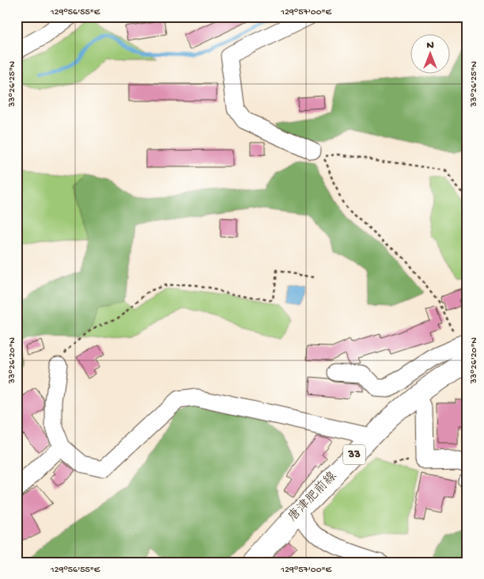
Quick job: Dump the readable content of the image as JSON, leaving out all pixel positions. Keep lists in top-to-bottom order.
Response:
{
  "streets": {
    "main road": ["33", "唐津肥前線"]
  },
  "north": "top",
  "coordinates": [
    "129°56'55\"E",
    "129°57'00\"E",
    "33°26'25\"N",
    "33°26'20\"N"
  ]
}
